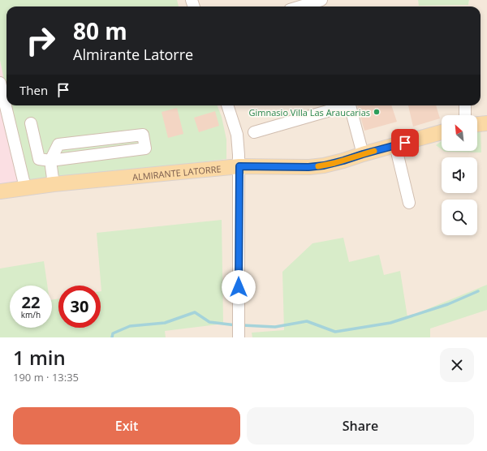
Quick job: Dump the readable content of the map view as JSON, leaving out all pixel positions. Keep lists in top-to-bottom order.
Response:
{
  "streets": {
    "main road": ["ALMIRANTE LATORRE"]
  },
  "places": ["Gimnasio Villa Las Araucarias"],
  "north": "top left",
  "page": {
    "turn": ["80 m", "Almirante Latorre"],
    "then": "Then",
    "speed": "22 km/h",
    "limit": "30",
    "heading": ["1 min", "190 m · 13:35"],
    "buttons": ["Exit", "Share"]
  }
}
